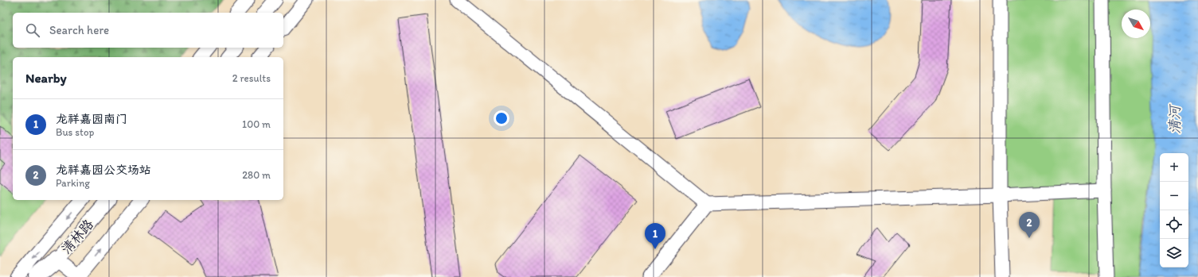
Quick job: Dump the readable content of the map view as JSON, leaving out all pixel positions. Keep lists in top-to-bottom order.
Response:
{
  "streets": {
    "street": ["清林路"]
  },
  "water": ["清河"],
  "north": "bottom right",
  "page": {
    "search": "Search here",
    "heading": ["Nearby", "2 results"],
    "list": [
      {
        "mark": "1",
        "name": "龙祥嘉园南门",
        "note": "Bus stop",
        "value": "100 m"
      },
      {
        "mark": "2",
        "name": "龙祥嘉园公交场站",
        "note": "Parking",
        "value": "280 m"
      }
    ],
    "map_buttons": ["+", "−"],
    "pins": ["2", "1"]
  }
}
